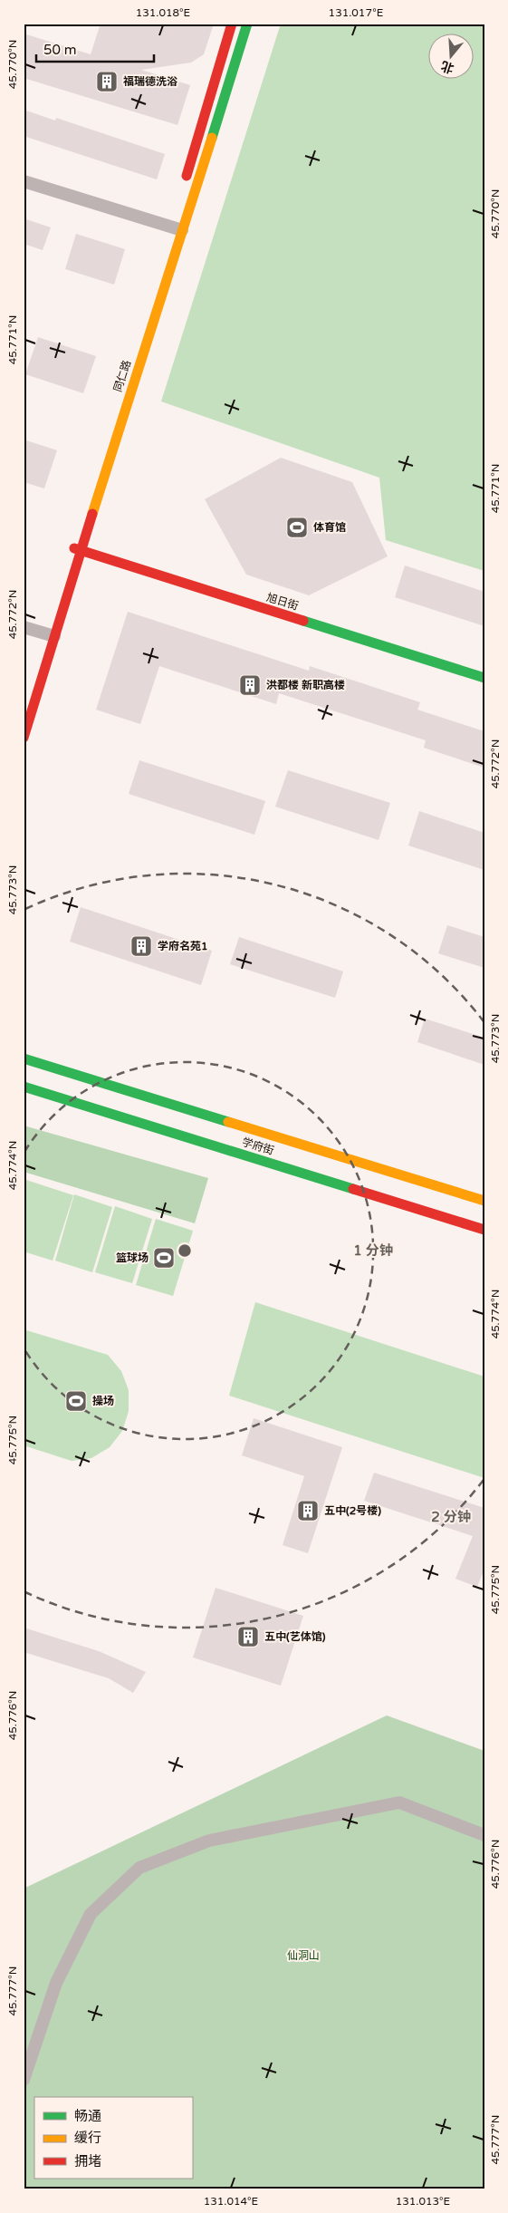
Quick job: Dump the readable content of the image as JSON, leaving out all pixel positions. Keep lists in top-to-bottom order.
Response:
{
  "streets": {
    "main road": ["同仁路", "旭日街", "学府街"]
  },
  "crossings": [
    ["同仁路", "旭日街"]
  ],
  "parks": ["仙洞山"],
  "places": {
    "building": [
      "福瑞德洗浴",
      "洪都楼 新职高楼",
      "学府名苑1",
      "五中(2号楼)",
      "五中(艺体馆)"
    ],
    "sports": ["体育馆", "篮球场", "操场"]
  },
  "legend": ["畅通", "缓行", "拥堵"],
  "scale_bar": "50 m",
  "north": "bottom",
  "coordinates": [
    "131.018°E",
    "131.017°E",
    "45.770°N",
    "45.771°N",
    "45.772°N",
    "45.773°N",
    "45.774°N",
    "45.775°N",
    "45.776°N",
    "45.777°N",
    "131.014°E",
    "131.013°E"
  ],
  "rings": ["1 分钟", "2 分钟"]
}
